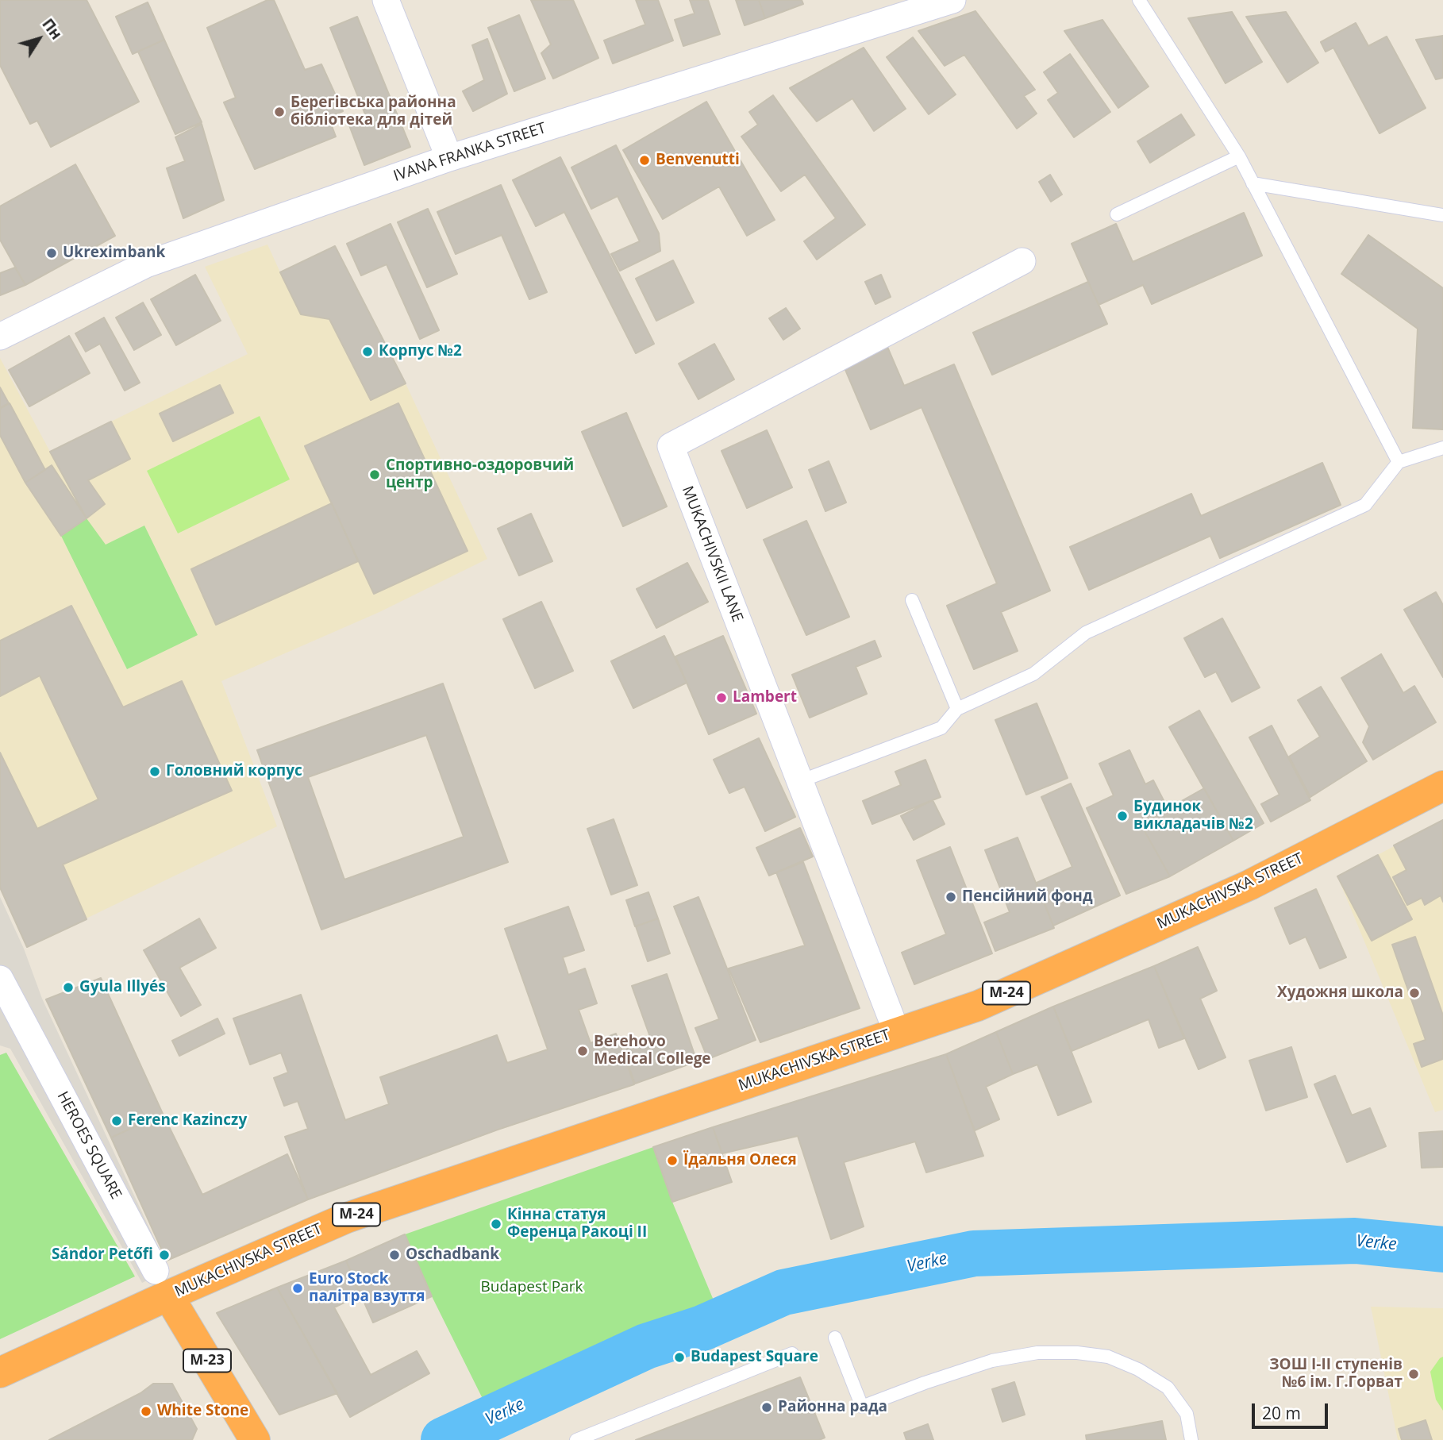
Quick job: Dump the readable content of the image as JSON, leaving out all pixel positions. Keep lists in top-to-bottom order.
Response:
{
  "streets": {
    "highway": ["MUKACHIVSKA STREET", "М-24", "М-23"],
    "street": ["IVANA FRANKA STREET", "MUKACHIVSKII LANE", "HEROES SQUARE"]
  },
  "crossings": [
    ["MUKACHIVSKII LANE", "MUKACHIVSKA STREET"],
    ["MUKACHIVSKA STREET", "М-24"],
    ["MUKACHIVSKA STREET", "HEROES SQUARE"],
    ["MUKACHIVSKA STREET", "М-23"],
    ["М-24", "HEROES SQUARE"],
    ["М-24", "М-23"],
    ["HEROES SQUARE", "М-23"]
  ],
  "water": ["Verke"],
  "parks": ["Budapest Park"],
  "places": [
    "Берегівська районна бібліотека для дітей",
    "Benvenutti",
    "Ukreximbank",
    "Корпус №2",
    "Спортивно-оздоровчий центр",
    "Lambert",
    "Головний корпус",
    "Будинок викладачів №2",
    "Пенсійний фонд",
    "Gyula Illyés",
    "Художня школа",
    "Berehovo Medical College",
    "Ferenc Kazinczy",
    "Їдальня Олеся",
    "Кінна статуя Ференца Ракоці II",
    "Sándor Petőfi",
    "Oschadbank",
    "Euro Stock палітра взуття",
    "Budapest Square",
    "ЗОШ І-ІІ ступенів №6 ім. Г.Горват",
    "Районна рада",
    "White Stone"
  ],
  "scale_bar": "20 m",
  "north": "top right"
}
